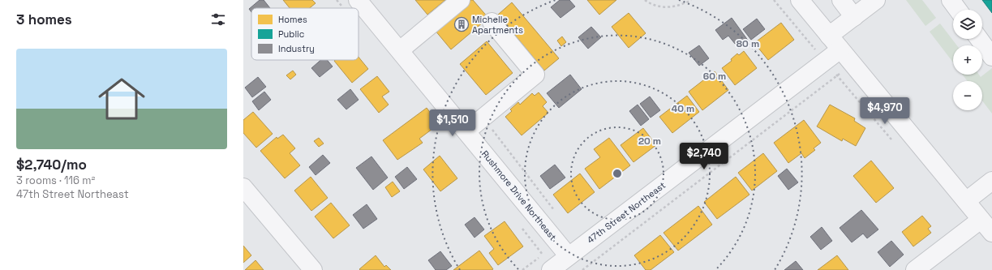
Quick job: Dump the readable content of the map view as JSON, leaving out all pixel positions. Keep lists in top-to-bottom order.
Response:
{
  "streets": {
    "street": ["Rushmore Drive Northeast", "47th Street Northeast"]
  },
  "crossings": [
    ["Rushmore Drive Northeast", "47th Street Northeast"]
  ],
  "places": {
    "building": ["Michelle Apartments"]
  },
  "legend": ["Homes", "Public", "Industry"],
  "page": {
    "heading": "3 homes",
    "map_buttons": ["+", "−"],
    "list": [
      {
        "name": "$2,740/mo",
        "note": "3 rooms · 116 m² · 47th Street Northeast"
      }
    ],
    "price": ["$4,970", "$1,510", "$2,740"]
  },
  "rings": [
    "80 m",
    "60 m",
    "40 m",
    "20 m"
  ]
}
